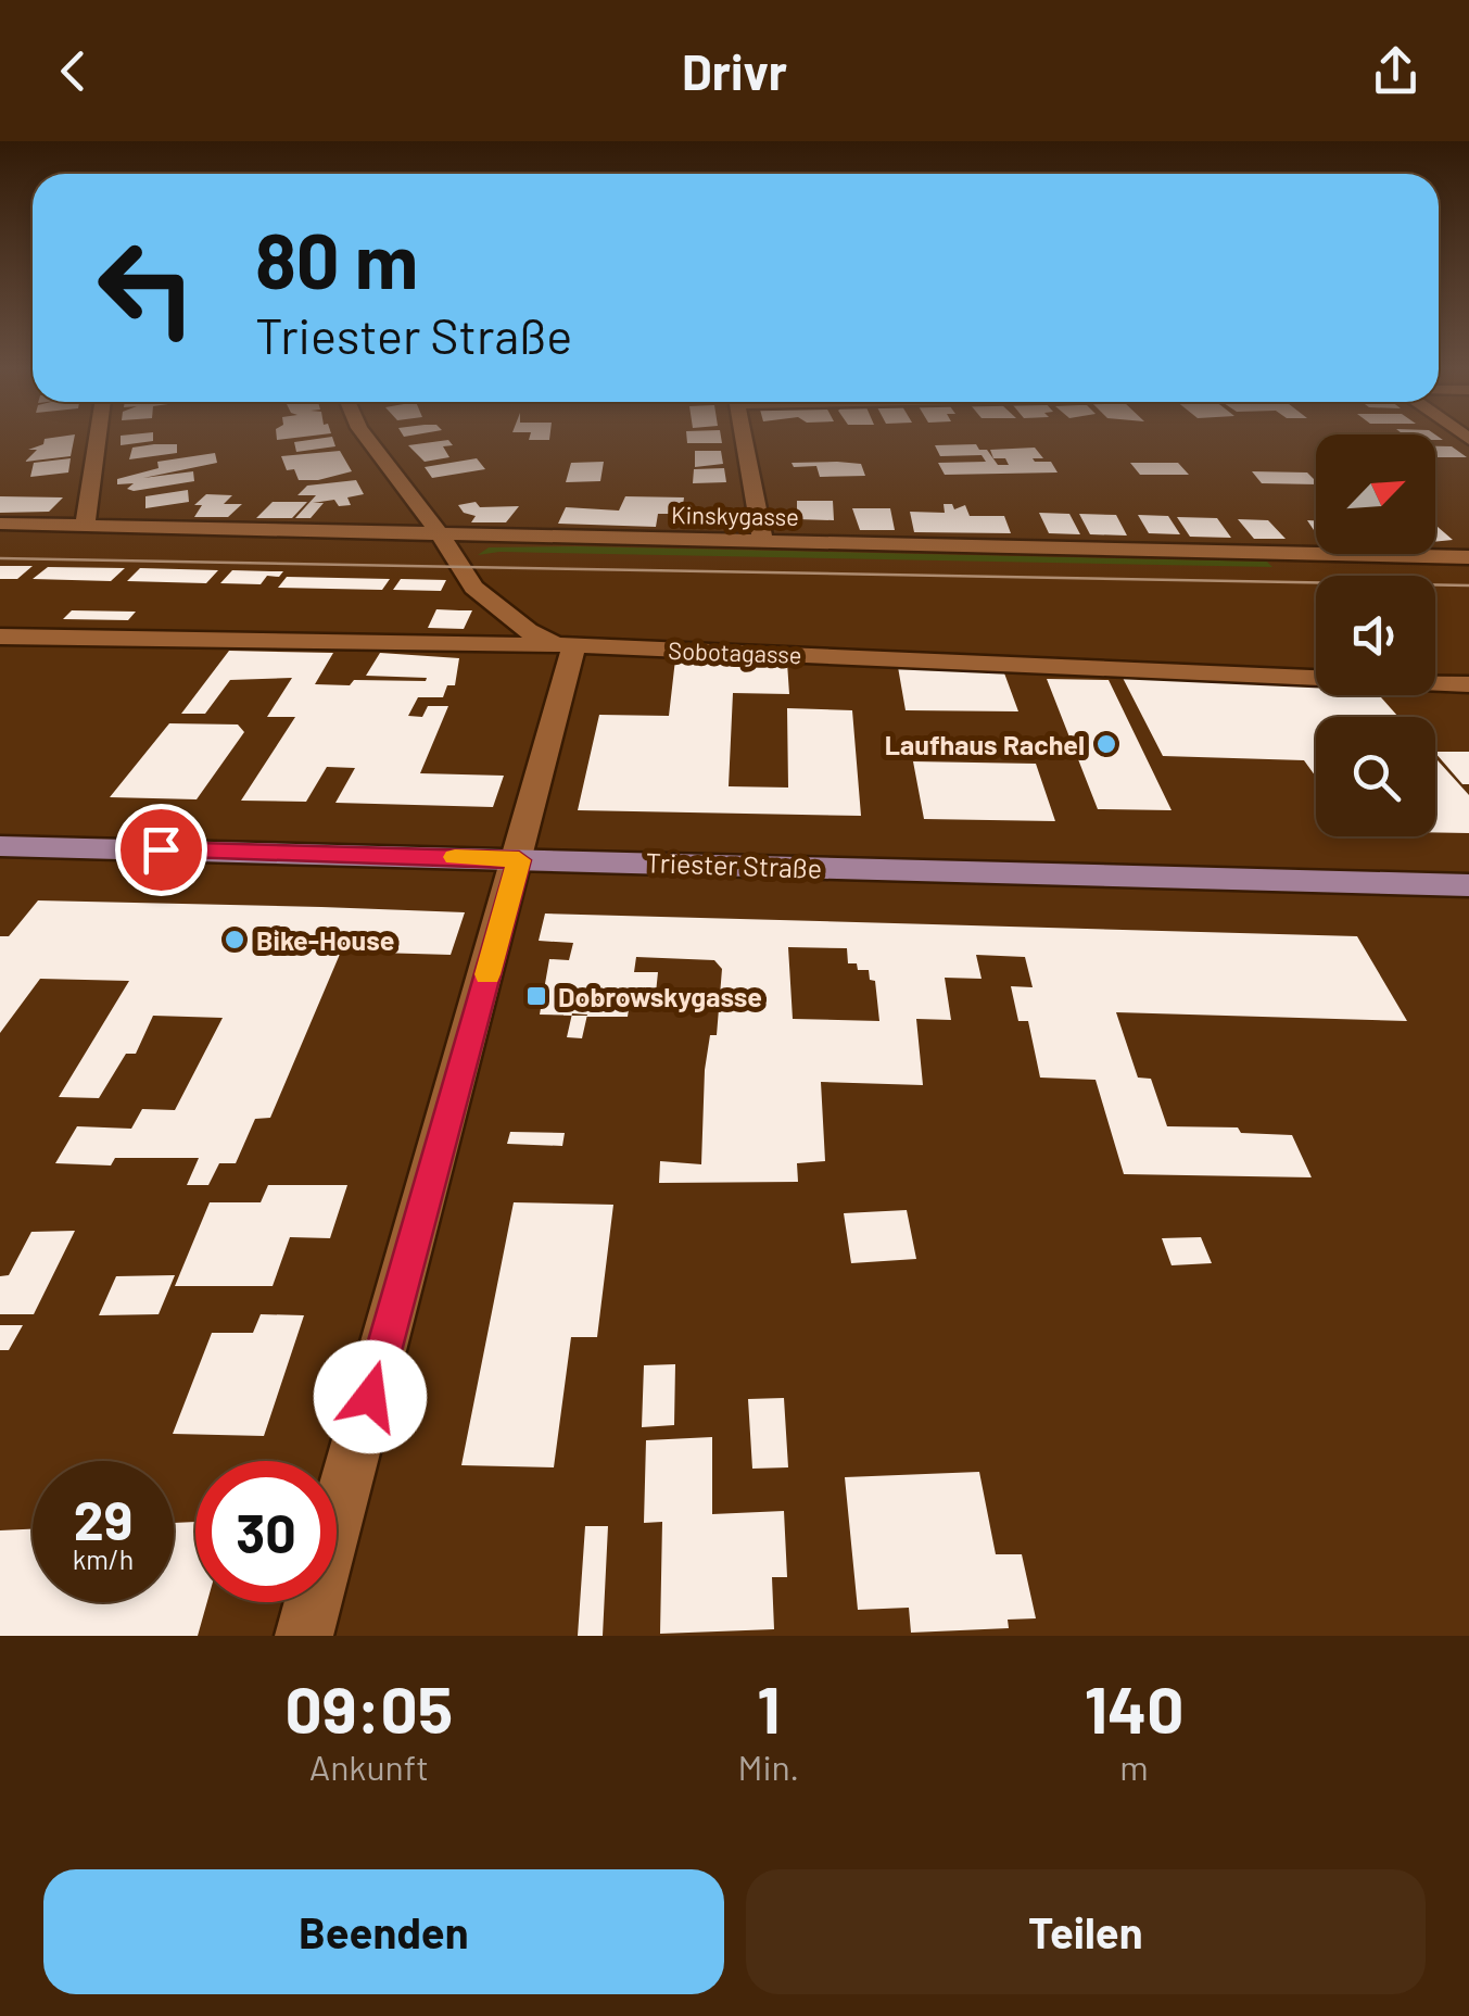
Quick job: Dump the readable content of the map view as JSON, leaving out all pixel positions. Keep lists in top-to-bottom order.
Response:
{
  "streets": {
    "main road": ["Triester Straße"],
    "street": ["Kinskygasse", "Sobotagasse"]
  },
  "places": {
    "other": ["Laufhaus Rachel", "Bike-House"],
    "transit": ["Dobrowskygasse"]
  },
  "north": "top right",
  "page": {
    "header": "Drivr",
    "turn": ["80 m", "Triester Straße"],
    "speed": "29 km/h",
    "limit": "30",
    "eta": [
      "09:05",
      "Ankunft",
      "1",
      "Min.",
      "140",
      "m"
    ],
    "buttons": ["Beenden", "Teilen"]
  }
}
